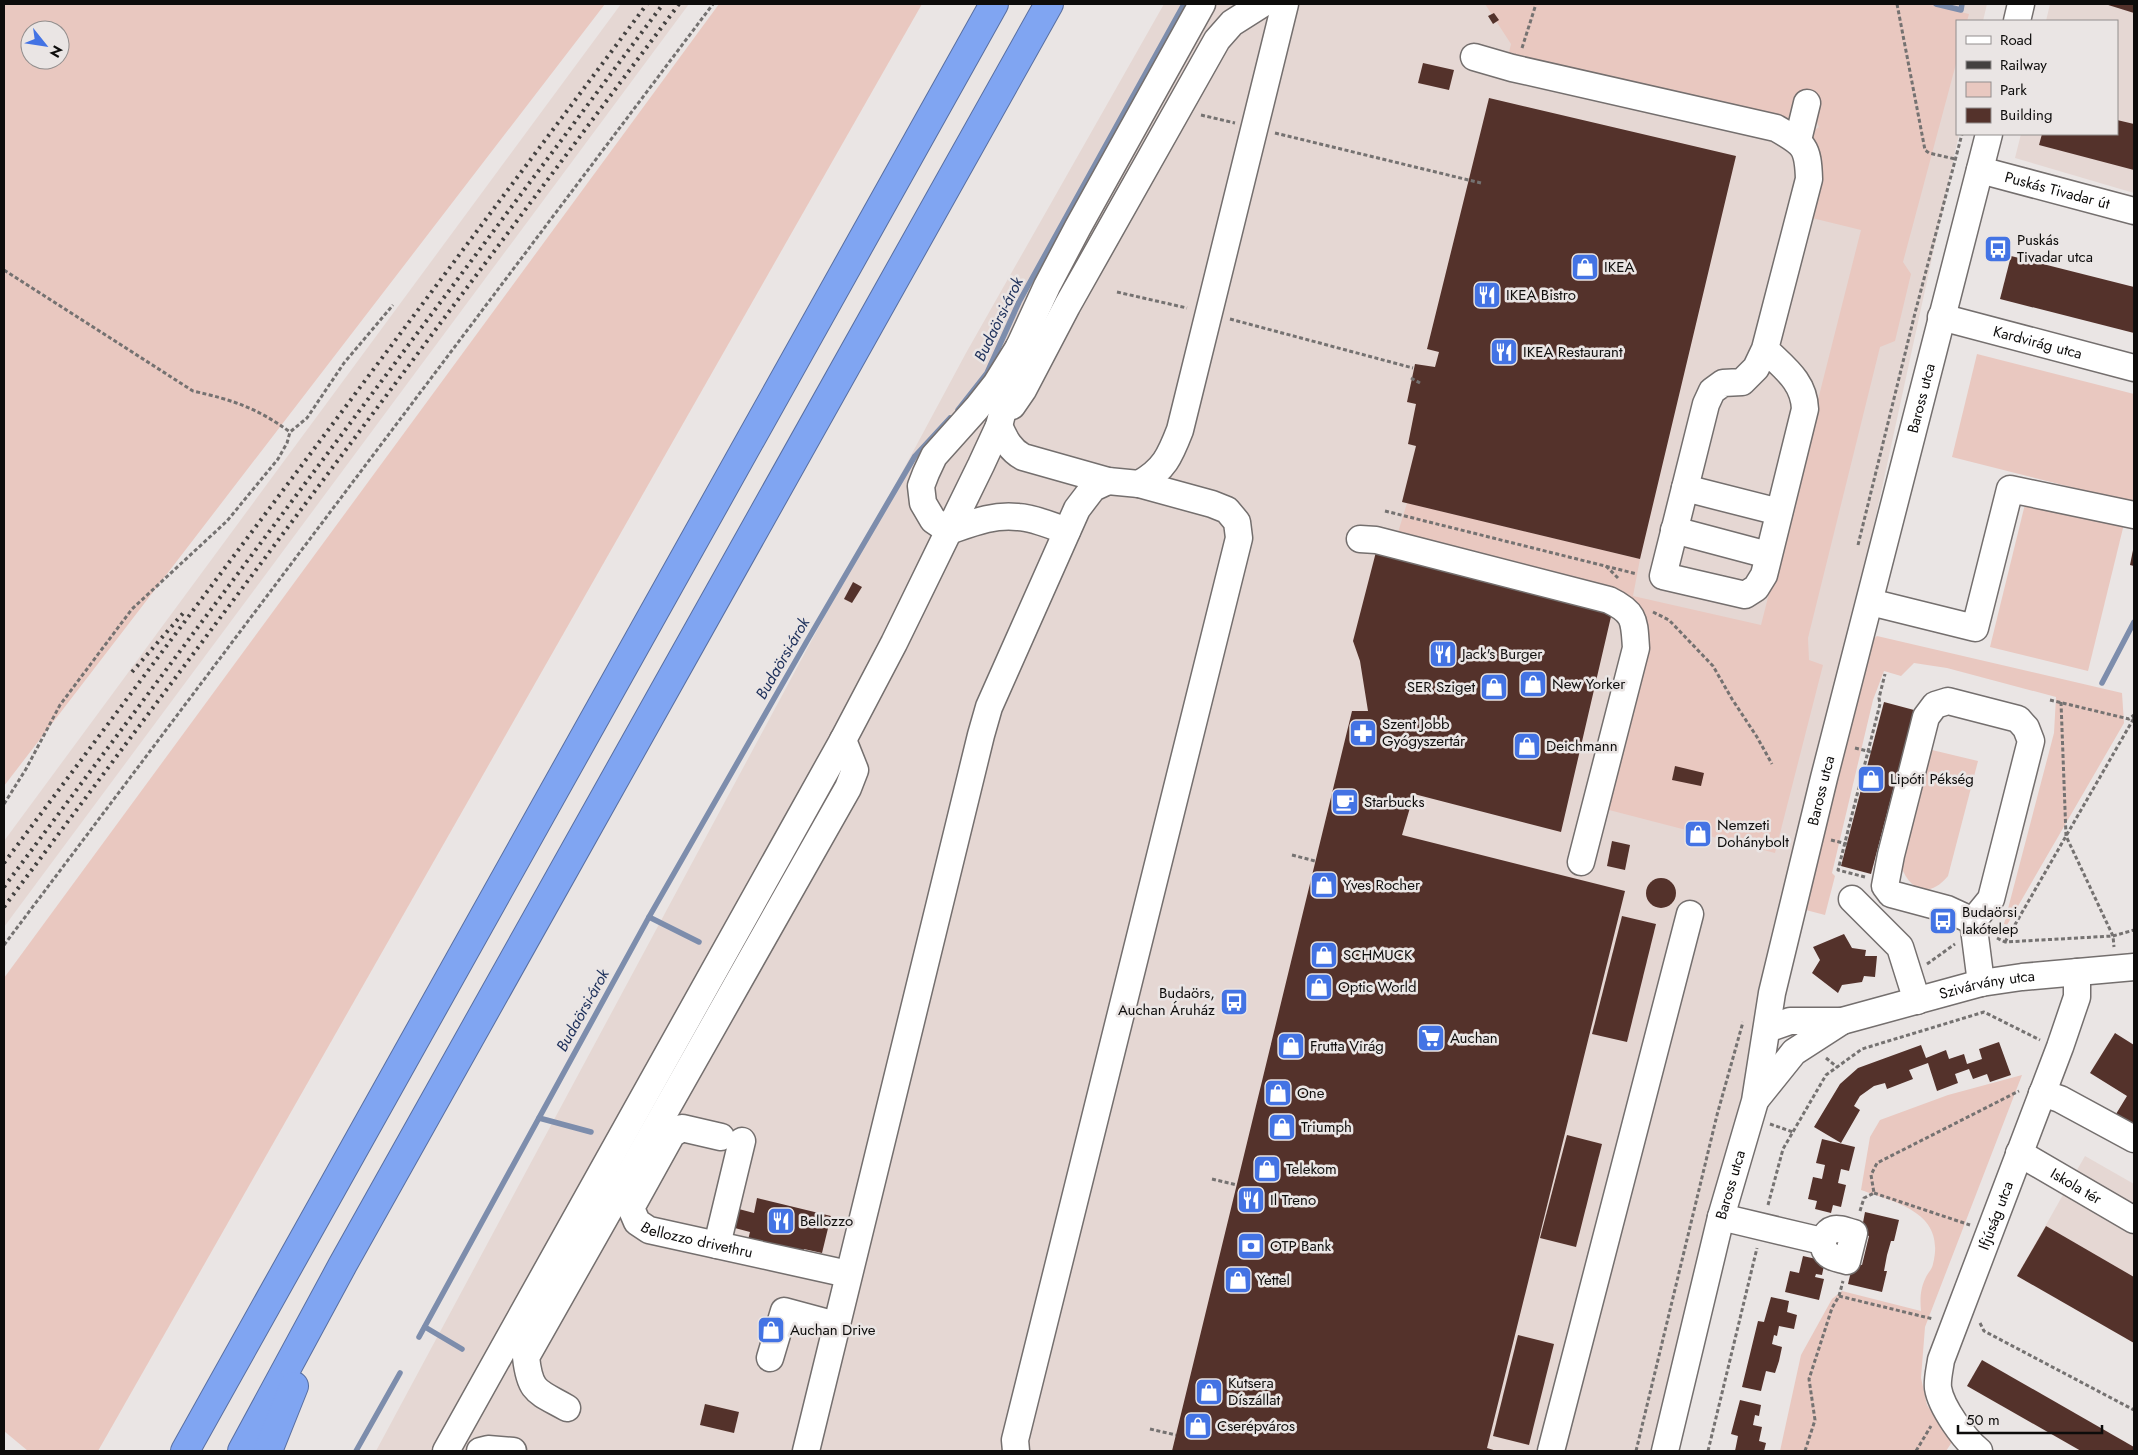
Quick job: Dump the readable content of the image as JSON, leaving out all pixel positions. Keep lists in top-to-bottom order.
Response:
{
  "streets": {
    "street": [
      "Puskás Tivadar út",
      "Kardvirág utca",
      "Baross utca",
      "Szivárvány utca",
      "Iskola tér",
      "Ifjúság utca",
      "Bellozzo drivethru"
    ]
  },
  "crossings": [
    ["Puskás Tivadar út", "Baross utca"],
    ["Kardvirág utca", "Baross utca"],
    ["Baross utca", "Szivárvány utca"],
    ["Szivárvány utca", "Ifjúság utca"],
    ["Iskola tér", "Ifjúság utca"]
  ],
  "water": ["Budaörsi-árok"],
  "places": {
    "bus stop": ["Puskás Tivadar utca", "Budaörsi lakótelep", "Budaörs, Auchan Áruház"],
    "shop": [
      "IKEA",
      "New Yorker",
      "SER Sziget",
      "Deichmann",
      "Lipóti Pékség",
      "Nemzeti Dohánybolt",
      "Yves Rocher",
      "SCHMUCK",
      "Optic World",
      "Frutta Virág",
      "One",
      "Triumph",
      "Telekom",
      "Yettel",
      "Auchan Drive",
      "Kutsera Díszállat",
      "Cserépváros"
    ],
    "restaurant": [
      "IKEA Bistro",
      "IKEA Restaurant",
      "Jack's Burger",
      "Il Treno",
      "Bellozzo"
    ],
    "pharmacy": ["Szent Jobb Gyógyszertár"],
    "cafe": ["Starbucks"],
    "supermarket": ["Auchan"],
    "bank": ["OTP Bank"]
  },
  "legend": [
    "Road",
    "Railway",
    "Park",
    "Building"
  ],
  "scale_bar": "50 m",
  "north": "bottom right"
}
